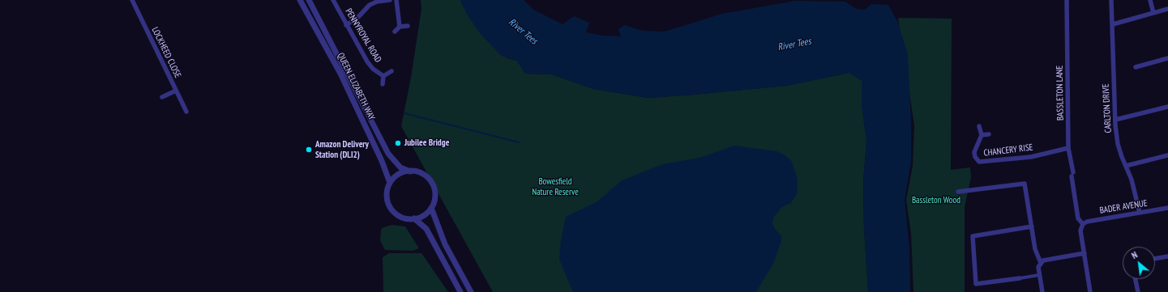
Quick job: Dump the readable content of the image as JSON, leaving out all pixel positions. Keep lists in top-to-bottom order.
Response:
{
  "streets": {
    "street": [
      "PENNYROYAL ROAD",
      "LOCKHEED CLOSE",
      "QUEEN ELIZABETH WAY",
      "BASSLETON LANE",
      "CARLTON DRIVE",
      "CHANCERY RISE",
      "BADER AVENUE"
    ]
  },
  "crossings": [
    ["BASSLETON LANE", "CHANCERY RISE"],
    ["BASSLETON LANE", "BADER AVENUE"],
    ["CARLTON DRIVE", "BADER AVENUE"]
  ],
  "water": ["River Tees"],
  "parks": ["Bowesfield Nature Reserve", "Bassleton Wood"],
  "places": ["Jubilee Bridge", "Amazon Delivery Station (DLI2)"],
  "north": "top left"
}
